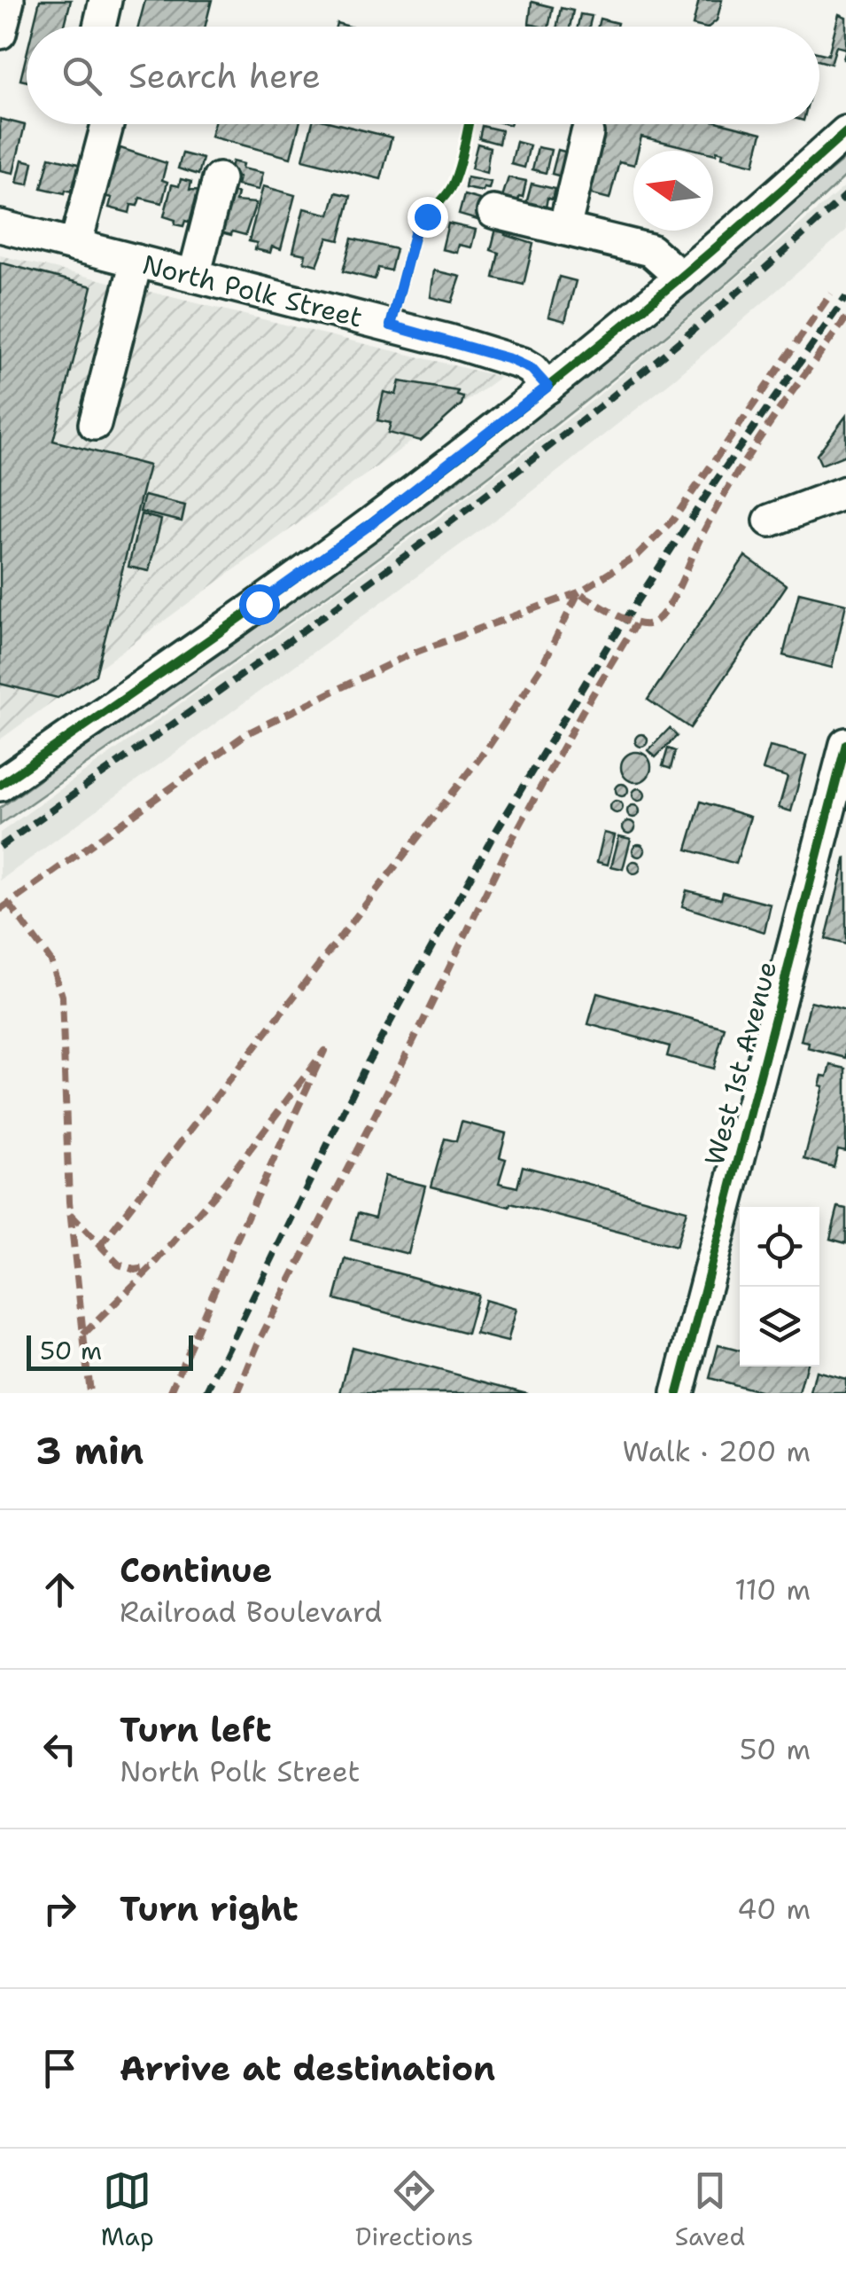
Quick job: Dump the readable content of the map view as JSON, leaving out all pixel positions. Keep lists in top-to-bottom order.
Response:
{
  "streets": {
    "street": ["North Polk Street", "West 1st Avenue"]
  },
  "scale_bar": "50 m",
  "north": "left",
  "page": {
    "search": "Search here",
    "scale": "50 m",
    "heading": ["3 min", "Walk · 200 m"],
    "list": [
      ["Continue", "Railroad Boulevard", "110 m"],
      ["Turn left", "North Polk Street", "50 m"],
      ["Turn right", "40 m"],
      "Arrive at destination"
    ],
    "nav": ["Map", "Directions", "Saved"]
  }
}
